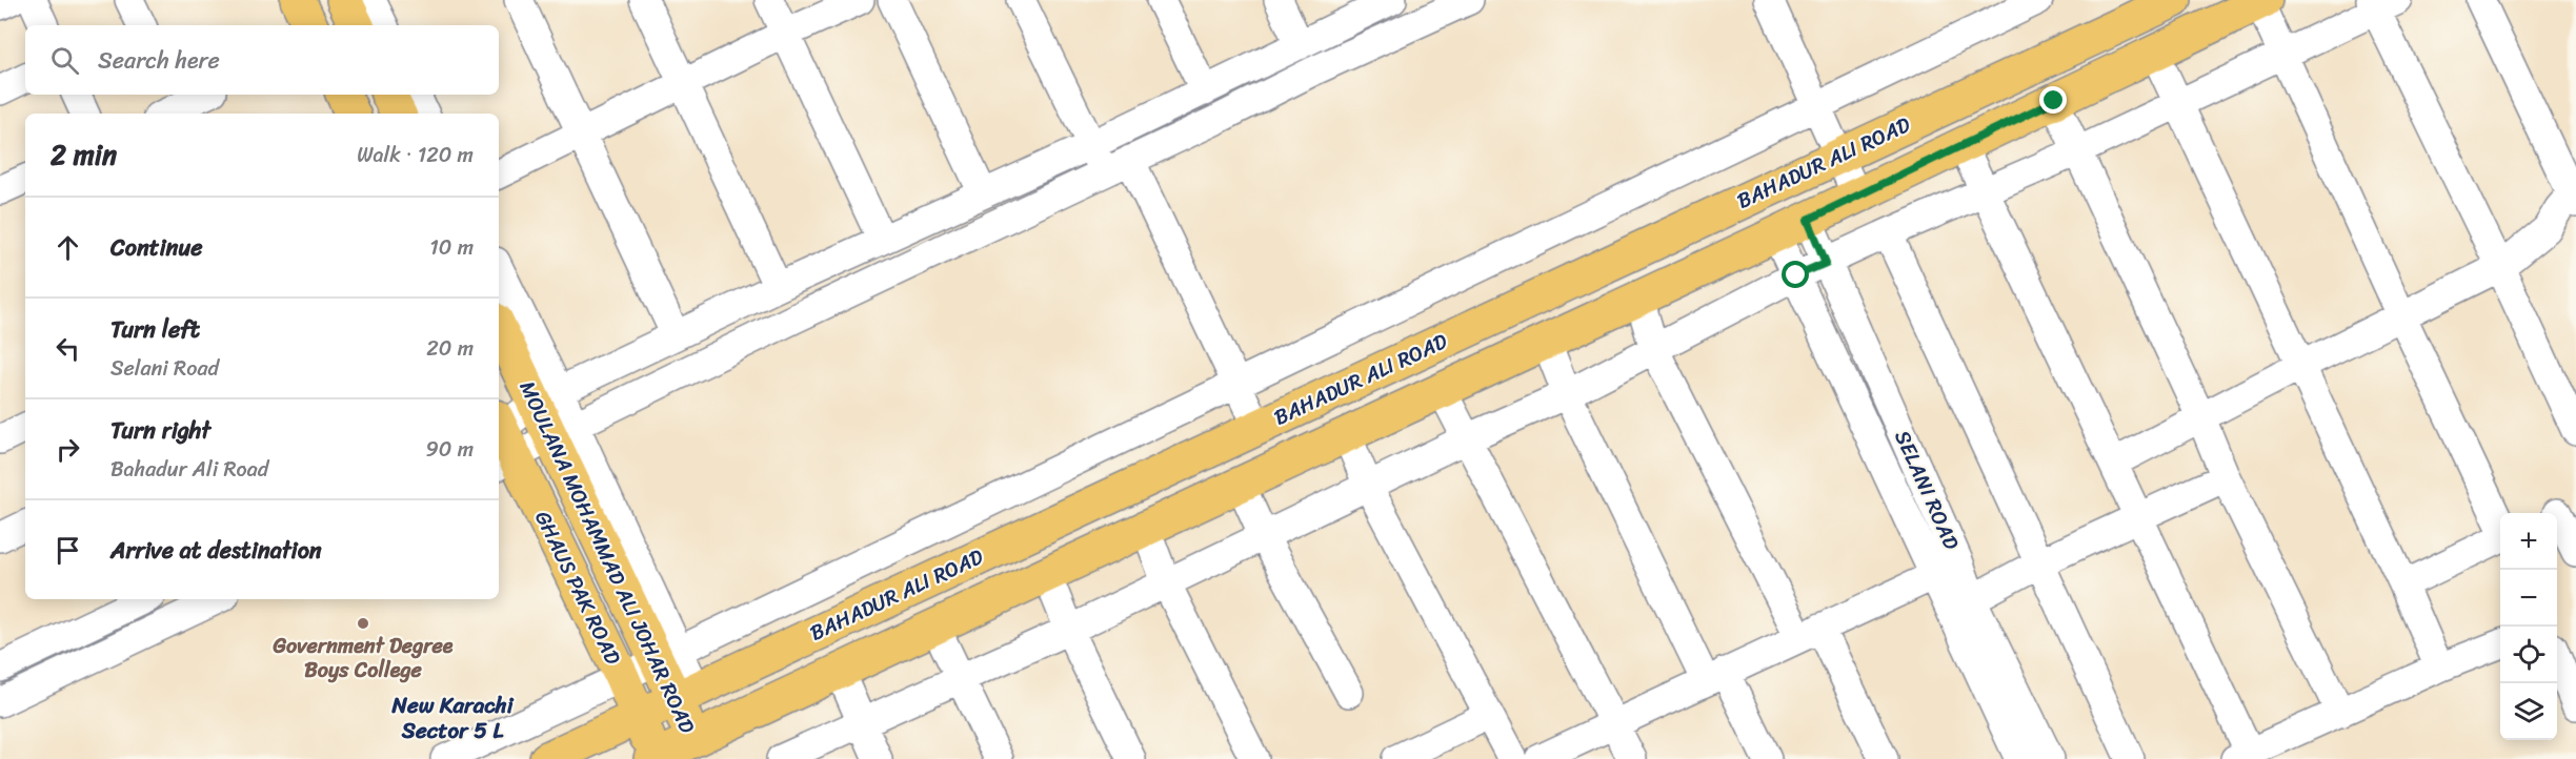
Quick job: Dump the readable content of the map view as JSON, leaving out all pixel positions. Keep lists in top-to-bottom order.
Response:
{
  "streets": {
    "main road": ["BAHADUR ALI ROAD", "MOULANA MOHAMMAD ALI JOHAR ROAD", "GHAUS PAK ROAD"],
    "street": ["SELANI ROAD"]
  },
  "crossings": [
    ["BAHADUR ALI ROAD", "SELANI ROAD"],
    ["BAHADUR ALI ROAD", "MOULANA MOHAMMAD ALI JOHAR ROAD"],
    ["BAHADUR ALI ROAD", "GHAUS PAK ROAD"]
  ],
  "districts": ["New Karachi Sector 5 L"],
  "places": ["Government Degree Boys College"],
  "page": {
    "search": "Search here",
    "heading": ["2 min", "Walk · 120 m"],
    "list": [
      ["Continue", "10 m"],
      ["Turn left", "Selani Road", "20 m"],
      ["Turn right", "Bahadur Ali Road", "90 m"],
      "Arrive at destination"
    ],
    "map_buttons": ["+", "−"]
  }
}
